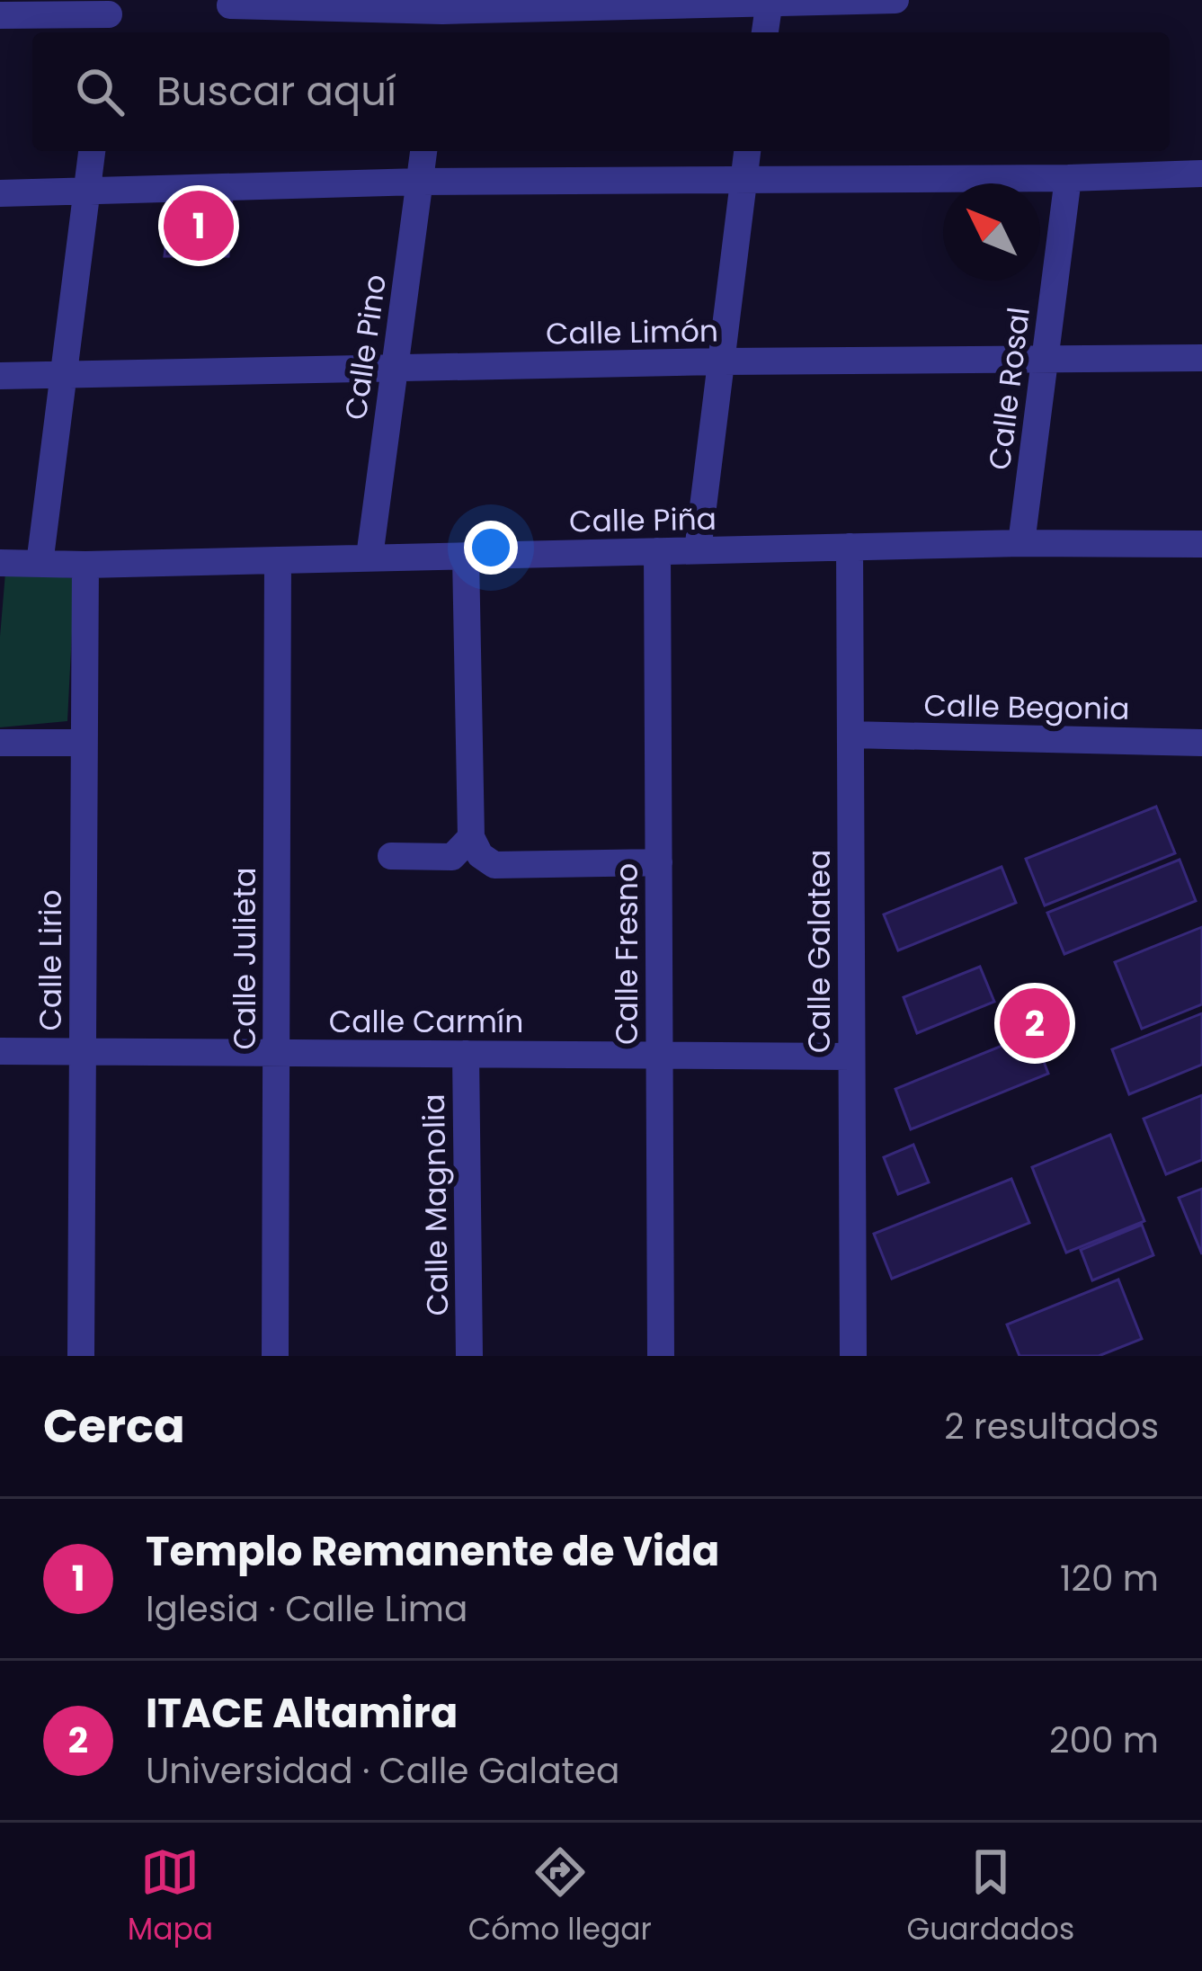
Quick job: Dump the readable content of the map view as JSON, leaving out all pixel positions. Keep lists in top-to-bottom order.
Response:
{
  "streets": {
    "street": [
      "Calle Limón",
      "Calle Pino",
      "Calle Rosal",
      "Calle Piña",
      "Calle Begonia",
      "Calle Galatea",
      "Calle Fresno",
      "Calle Julieta",
      "Calle Lirio",
      "Calle Carmín",
      "Calle Magnolia"
    ]
  },
  "crossings": [
    ["Calle Limón", "Calle Pino"],
    ["Calle Limón", "Calle Rosal"],
    ["Calle Pino", "Calle Piña"],
    ["Calle Rosal", "Calle Piña"],
    ["Calle Piña", "Calle Galatea"],
    ["Calle Piña", "Calle Fresno"],
    ["Calle Piña", "Calle Julieta"],
    ["Calle Piña", "Calle Lirio"],
    ["Calle Begonia", "Calle Galatea"],
    ["Calle Galatea", "Calle Carmín"],
    ["Calle Fresno", "Calle Carmín"],
    ["Calle Julieta", "Calle Carmín"],
    ["Calle Lirio", "Calle Carmín"],
    ["Calle Carmín", "Calle Magnolia"]
  ],
  "north": "top left",
  "page": {
    "search": "Buscar aquí",
    "pins": ["1", "2"],
    "heading": ["Cerca", "2 resultados"],
    "list": [
      {
        "mark": "1",
        "name": "Templo Remanente de Vida",
        "note": "Iglesia · Calle Lima",
        "value": "120 m"
      },
      {
        "mark": "2",
        "name": "ITACE Altamira",
        "note": "Universidad · Calle Galatea",
        "value": "200 m"
      }
    ],
    "nav": ["Mapa", "Cómo llegar", "Guardados"]
  }
}
